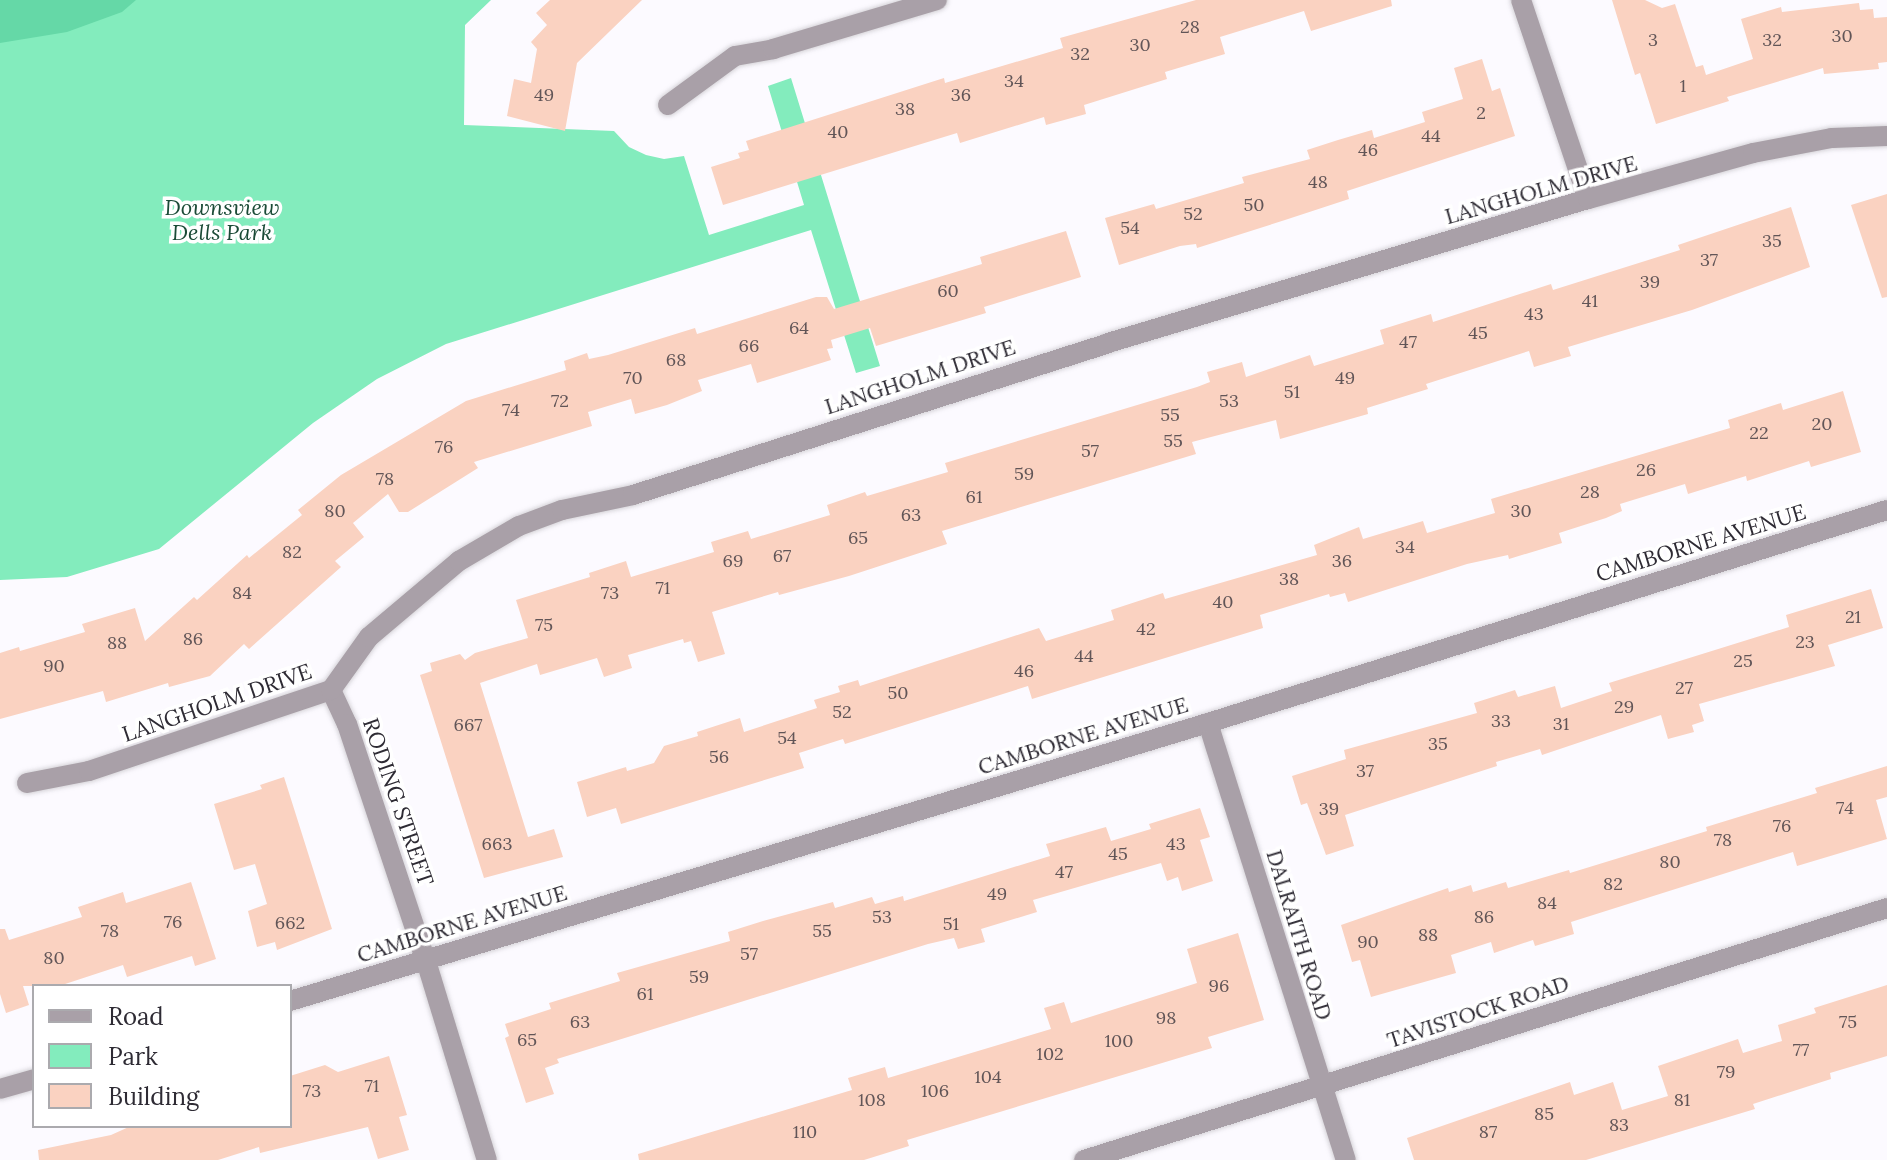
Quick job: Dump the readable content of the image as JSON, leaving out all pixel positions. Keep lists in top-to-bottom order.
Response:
{
  "streets": {
    "street": [
      "LANGHOLM DRIVE",
      "CAMBORNE AVENUE",
      "RODING STREET",
      "DALRAITH ROAD",
      "TAVISTOCK ROAD"
    ]
  },
  "crossings": [
    ["LANGHOLM DRIVE", "RODING STREET"],
    ["CAMBORNE AVENUE", "RODING STREET"],
    ["CAMBORNE AVENUE", "DALRAITH ROAD"],
    ["DALRAITH ROAD", "TAVISTOCK ROAD"]
  ],
  "parks": ["Downsview Dells Park"],
  "house_numbers": [
    "28",
    "30",
    "3",
    "32",
    "30",
    "32",
    "34",
    "1",
    "49",
    "36",
    "38",
    "2",
    "40",
    "44",
    "46",
    "48",
    "50",
    "52",
    "54",
    "35",
    "37",
    "39",
    "60",
    "41",
    "43",
    "64",
    "45",
    "47",
    "66",
    "68",
    "70",
    "49",
    "51",
    "72",
    "53",
    "74",
    "55",
    "20",
    "22",
    "55",
    "76",
    "57",
    "26",
    "59",
    "78",
    "28",
    "61",
    "80",
    "30",
    "63",
    "65",
    "34",
    "82",
    "67",
    "69",
    "36",
    "38",
    "71",
    "84",
    "73",
    "40",
    "21",
    "75",
    "42",
    "86",
    "23",
    "88",
    "44",
    "25",
    "90",
    "46",
    "27",
    "50",
    "29",
    "52",
    "33",
    "31",
    "667",
    "54",
    "35",
    "56",
    "37",
    "74",
    "39",
    "76",
    "78",
    "663",
    "43",
    "45",
    "80",
    "47",
    "82",
    "49",
    "84",
    "53",
    "86",
    "76",
    "662",
    "51",
    "78",
    "55",
    "88",
    "90",
    "57",
    "80",
    "59",
    "96",
    "61",
    "98",
    "63",
    "75",
    "65",
    "100",
    "77",
    "102",
    "79",
    "104",
    "71",
    "73",
    "106",
    "108",
    "81",
    "85",
    "83",
    "110",
    "87"
  ],
  "legend": ["Road", "Park", "Building"]
}
